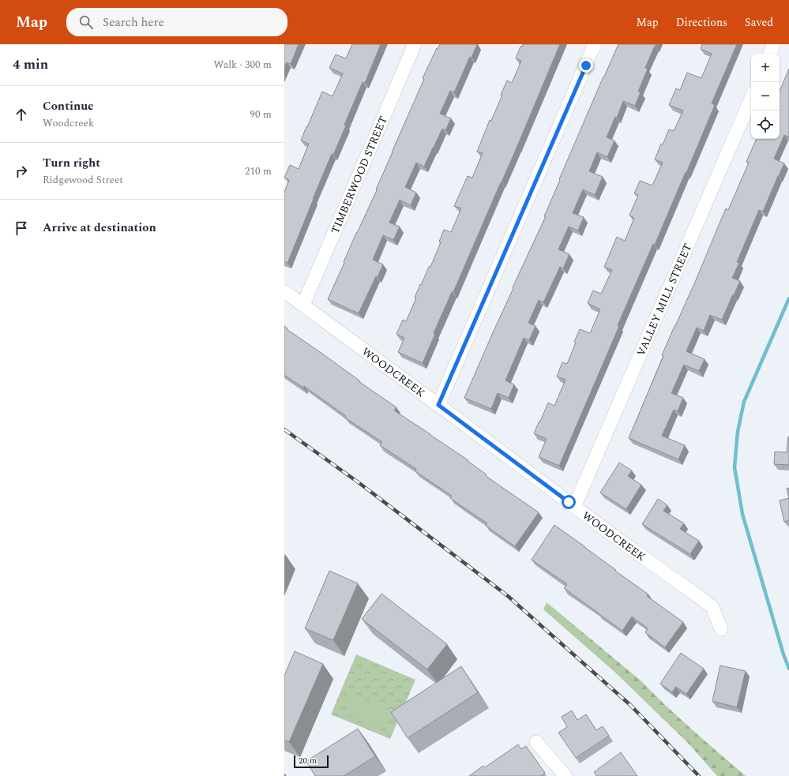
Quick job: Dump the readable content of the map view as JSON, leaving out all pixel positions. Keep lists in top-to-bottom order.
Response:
{
  "streets": {
    "street": ["TIMBERWOOD STREET", "VALLEY MILL STREET", "WOODCREEK"]
  },
  "crossings": [
    ["TIMBERWOOD STREET", "WOODCREEK"],
    ["VALLEY MILL STREET", "WOODCREEK"]
  ],
  "scale_bar": "20 m",
  "page": {
    "header": "Map",
    "search": "Search here",
    "nav": ["Map", "Directions", "Saved"],
    "heading": ["4 min", "Walk · 300 m"],
    "map_buttons": ["+", "−"],
    "list": [
      ["Continue", "Woodcreek", "90 m"],
      ["Turn right", "Ridgewood Street", "210 m"],
      "Arrive at destination"
    ],
    "scale": "20 m"
  }
}
